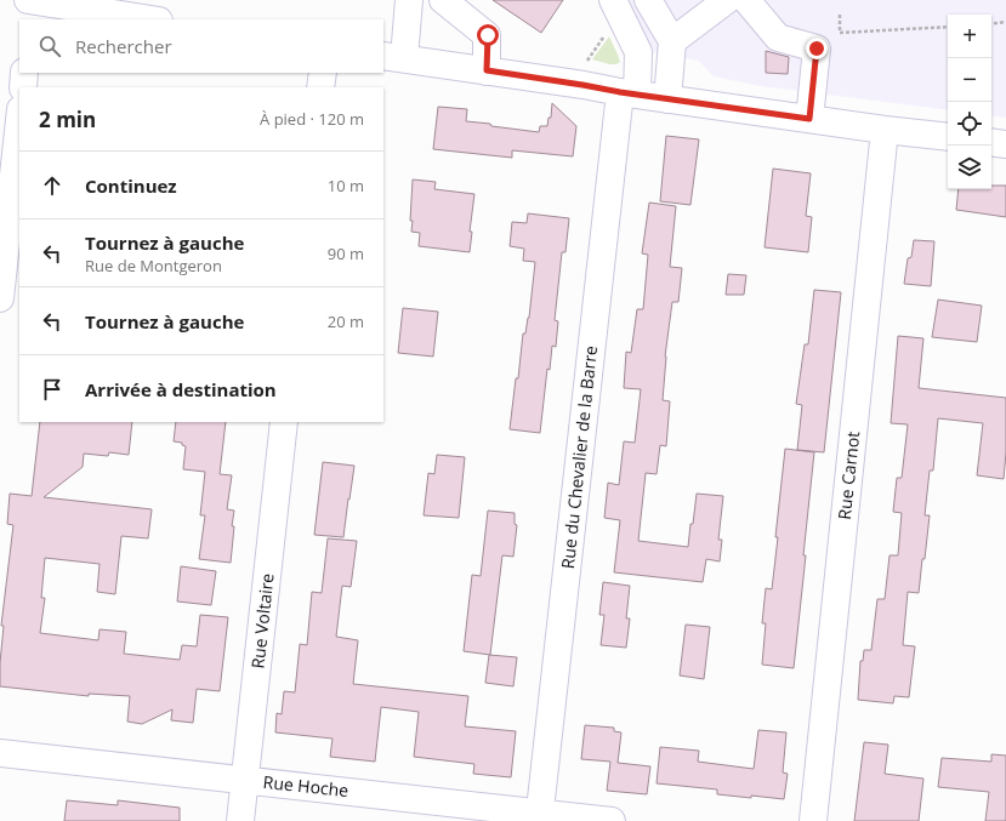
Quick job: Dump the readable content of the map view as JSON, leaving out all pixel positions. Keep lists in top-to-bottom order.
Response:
{
  "streets": {
    "street": [
      "Rue du Chevalier de la Barre",
      "Rue Carnot",
      "Rue Voltaire",
      "Rue Hoche"
    ]
  },
  "crossings": [
    ["Rue du Chevalier de la Barre", "Rue Hoche"],
    ["Rue Voltaire", "Rue Hoche"]
  ],
  "page": {
    "map_buttons": ["+", "−"],
    "search": "Rechercher",
    "heading": ["2 min", "À pied · 120 m"],
    "list": [
      ["Continuez", "10 m"],
      ["Tournez à gauche", "Rue de Montgeron", "90 m"],
      ["Tournez à gauche", "20 m"],
      "Arrivée à destination"
    ]
  }
}
